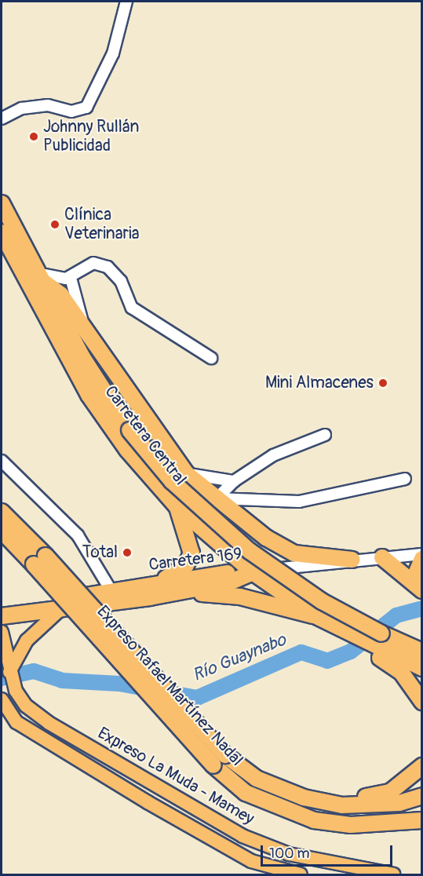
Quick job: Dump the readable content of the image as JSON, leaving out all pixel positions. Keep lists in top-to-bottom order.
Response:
{
  "streets": {
    "highway": ["Carretera Central", "Carretera 169", "Expreso Rafael Martínez Nadal"],
    "main road": ["Expreso La Muda - Mamey"]
  },
  "crossings": [
    ["Carretera Central", "Carretera 169"]
  ],
  "water": ["Río Guaynabo"],
  "places": [
    "Johnny Rullán Publicidad",
    "Clínica Veterinaria",
    "Mini Almacenes",
    "Total"
  ],
  "scale_bar": "100 m"
}
